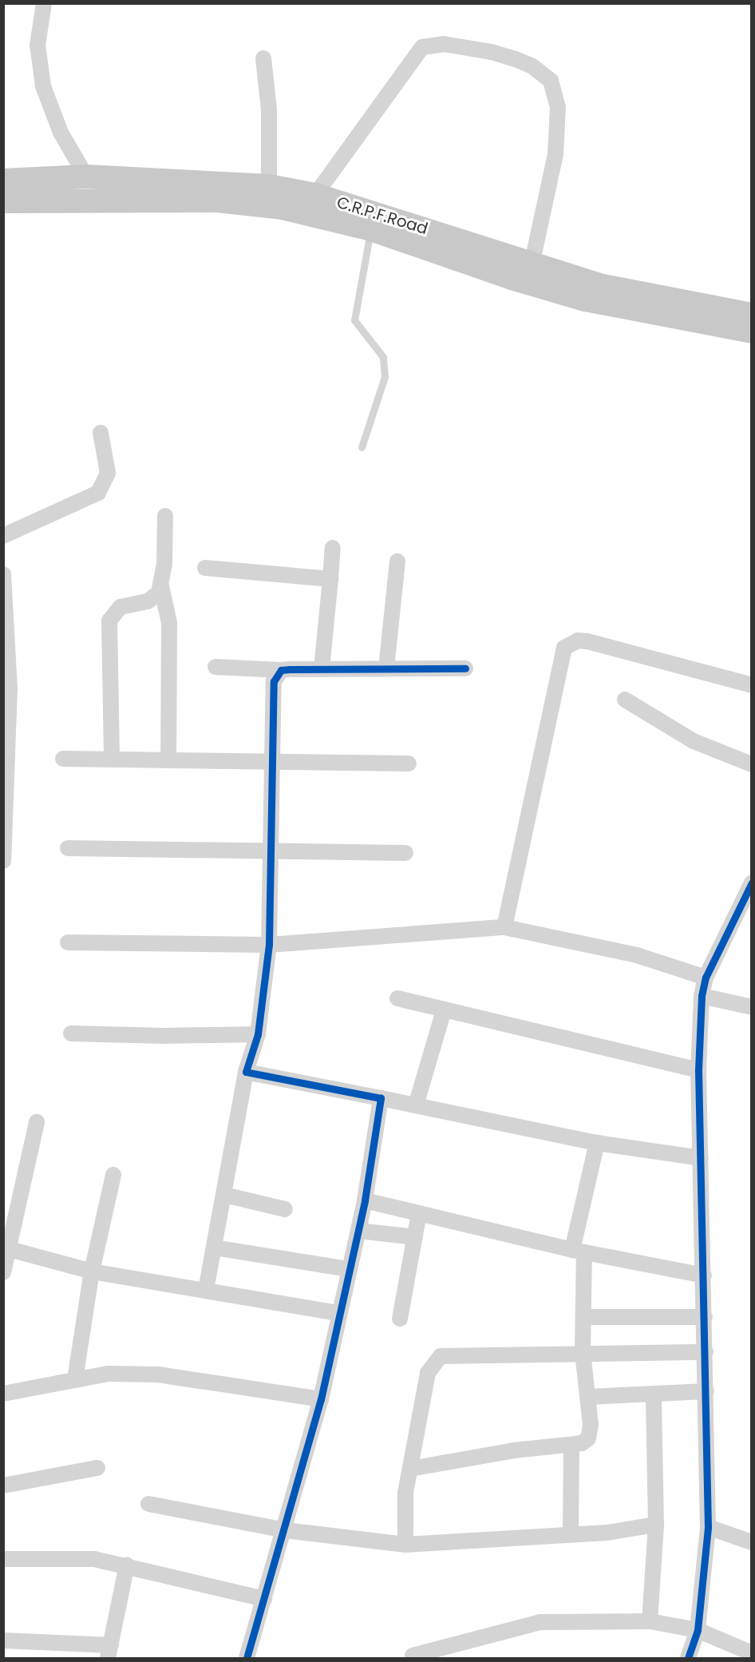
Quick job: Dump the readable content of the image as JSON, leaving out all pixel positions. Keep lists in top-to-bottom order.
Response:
{
  "streets": {
    "main road": ["C.R.P.F.Road"]
  }
}
